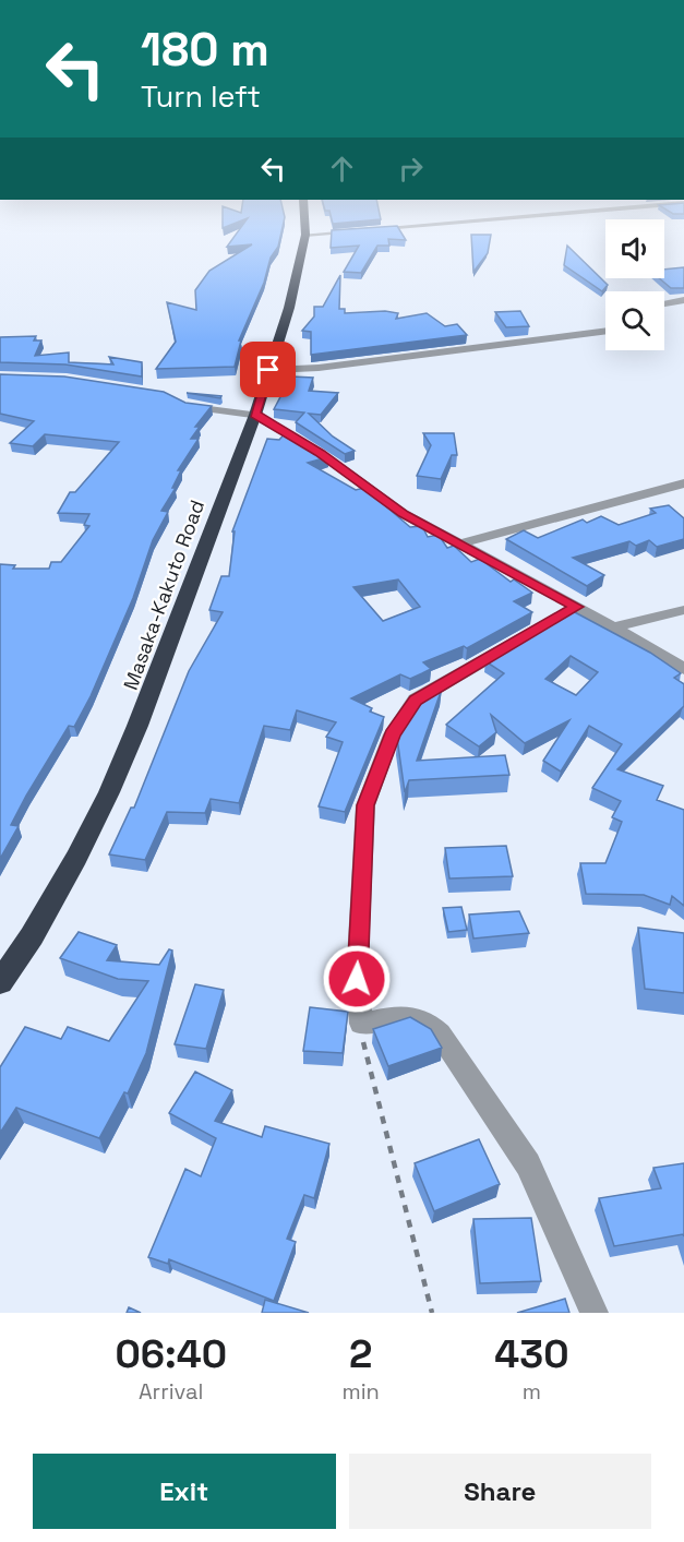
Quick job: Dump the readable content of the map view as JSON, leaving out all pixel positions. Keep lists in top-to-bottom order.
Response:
{
  "streets": {
    "highway": ["Masaka-Kakuto Road"]
  },
  "page": {
    "turn": ["180 m", "Turn left"],
    "eta": [
      "06:40",
      "Arrival",
      "2",
      "min",
      "430",
      "m"
    ],
    "buttons": ["Exit", "Share"]
  }
}
